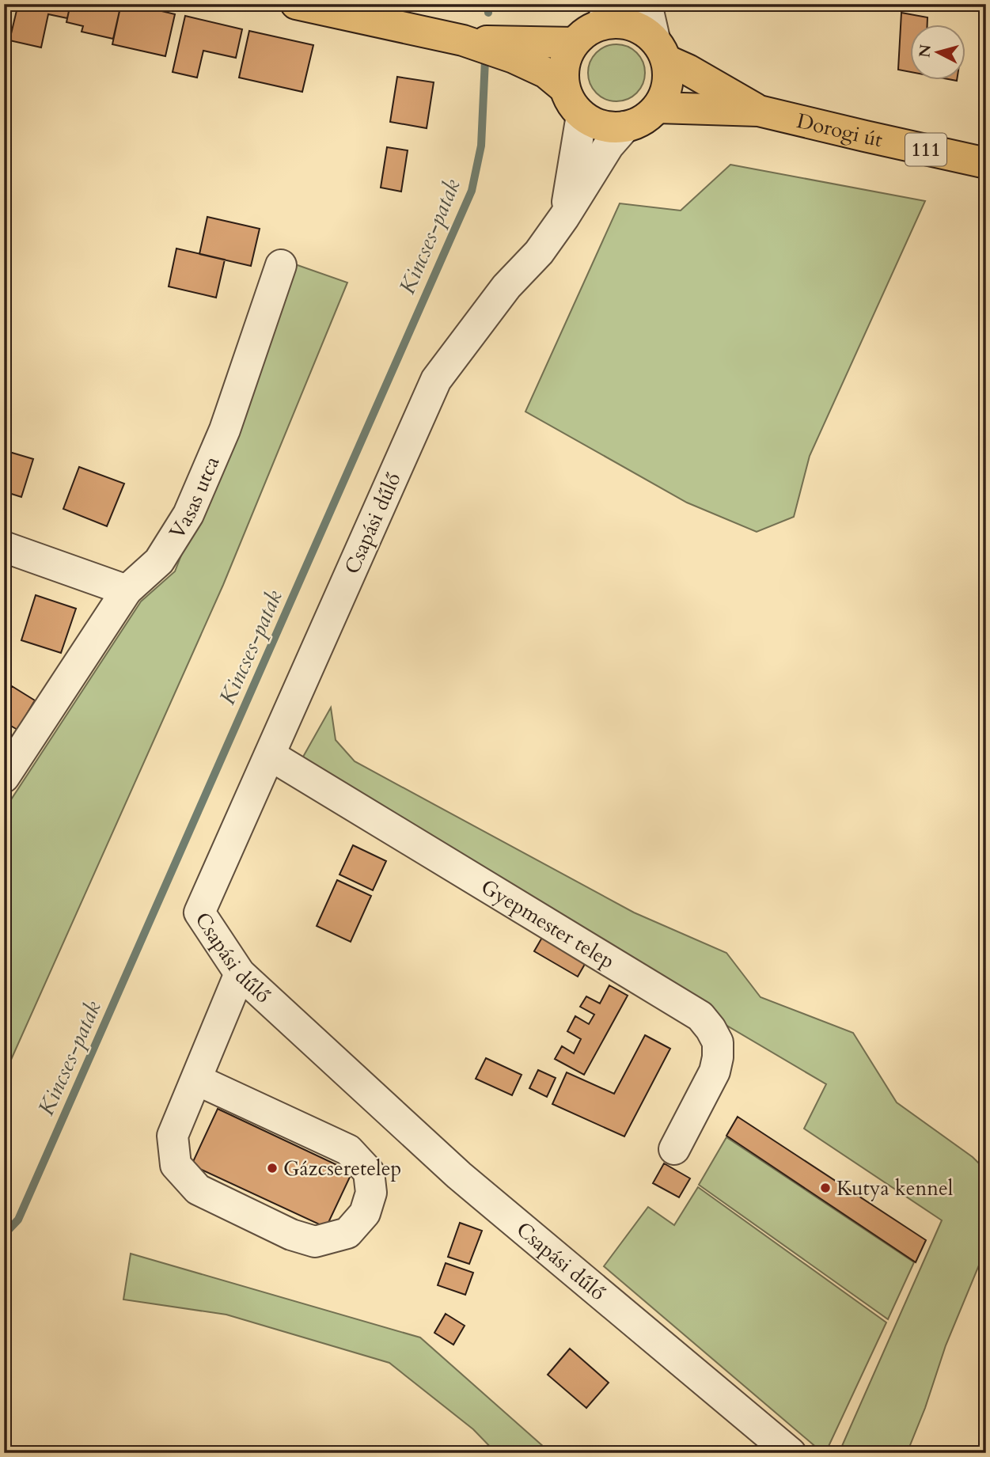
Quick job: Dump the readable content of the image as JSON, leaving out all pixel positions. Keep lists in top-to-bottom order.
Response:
{
  "streets": {
    "main road": ["Dorogi út", "111"],
    "street": ["Vasas utca", "Csapási dűlő", "Gyepmester telep"]
  },
  "crossings": [
    ["Dorogi út", "111"],
    ["Dorogi út", "Csapási dűlő"],
    ["111", "Csapási dűlő"],
    ["Csapási dűlő", "Gyepmester telep"]
  ],
  "water": ["Kincses-patak"],
  "places": ["Gázcseretelep", "Kutya kennel"],
  "north": "left"
}
